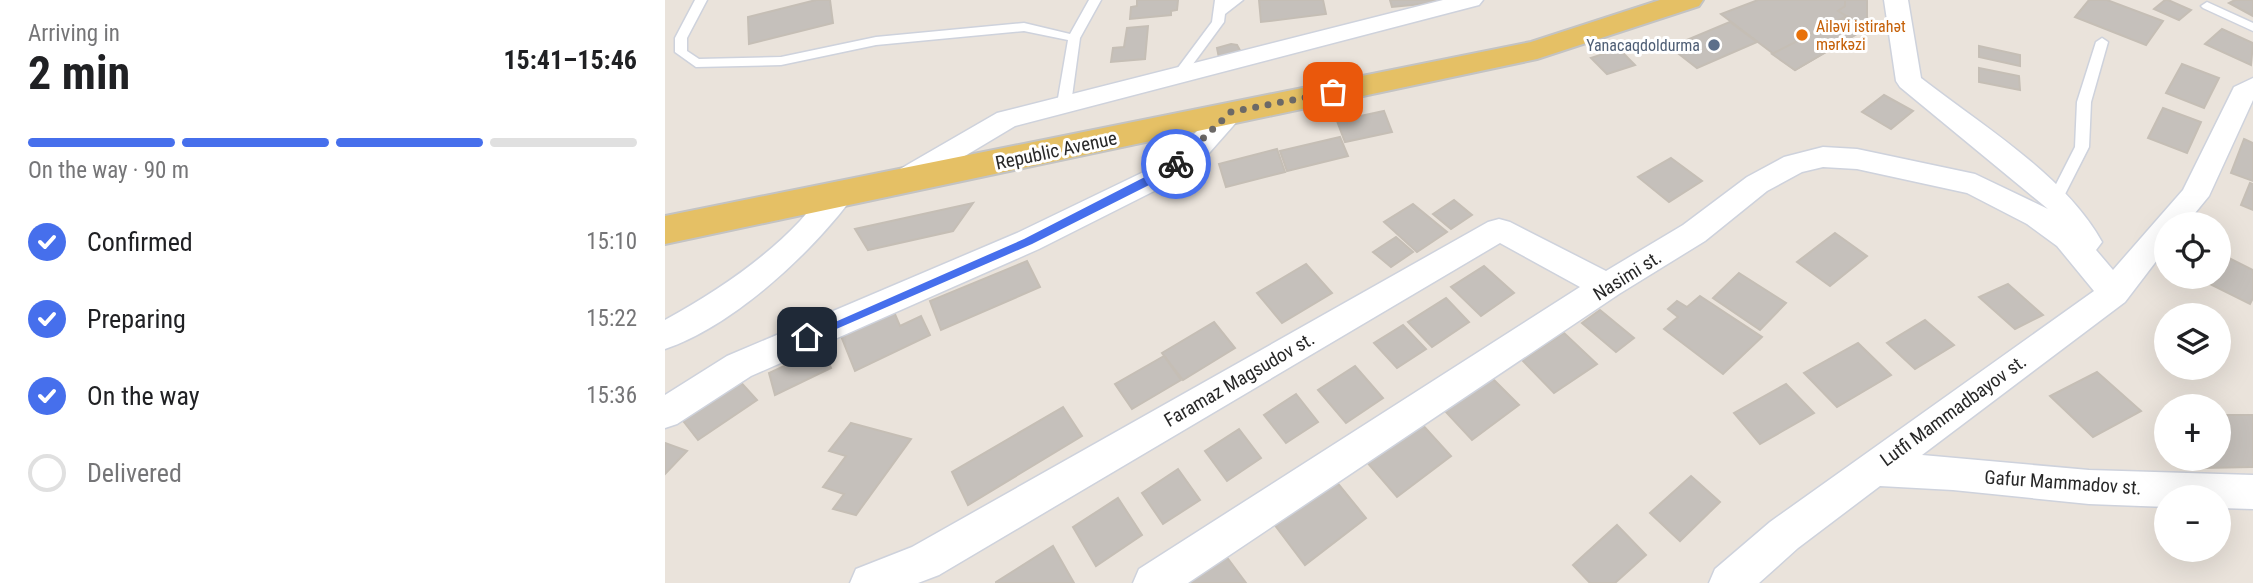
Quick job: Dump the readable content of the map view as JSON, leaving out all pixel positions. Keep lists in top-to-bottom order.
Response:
{
  "streets": {
    "main road": ["Republic Avenue"],
    "street": [
      "Nasimi st.",
      "Faramaz Magsudov st.",
      "Lutfi Mammadbayov st.",
      "Gafur Mammadov st."
    ]
  },
  "crossings": [
    ["Nasimi st.", "Faramaz Magsudov st."],
    ["Nasimi st.", "Lutfi Mammadbayov st."],
    ["Lutfi Mammadbayov st.", "Gafur Mammadov st."]
  ],
  "places": ["Ailəvi istirahət mərkəzi", "Yanacaqdoldurma"],
  "page": {
    "heading": ["2 min", "Arriving in", "15:41–15:46"],
    "bar": "On the way · 90 m",
    "list": [
      ["Confirmed", "15:10"],
      ["Preparing", "15:22"],
      ["On the way", "15:36"],
      "Delivered"
    ],
    "map_buttons": ["+", "−"]
  }
}
